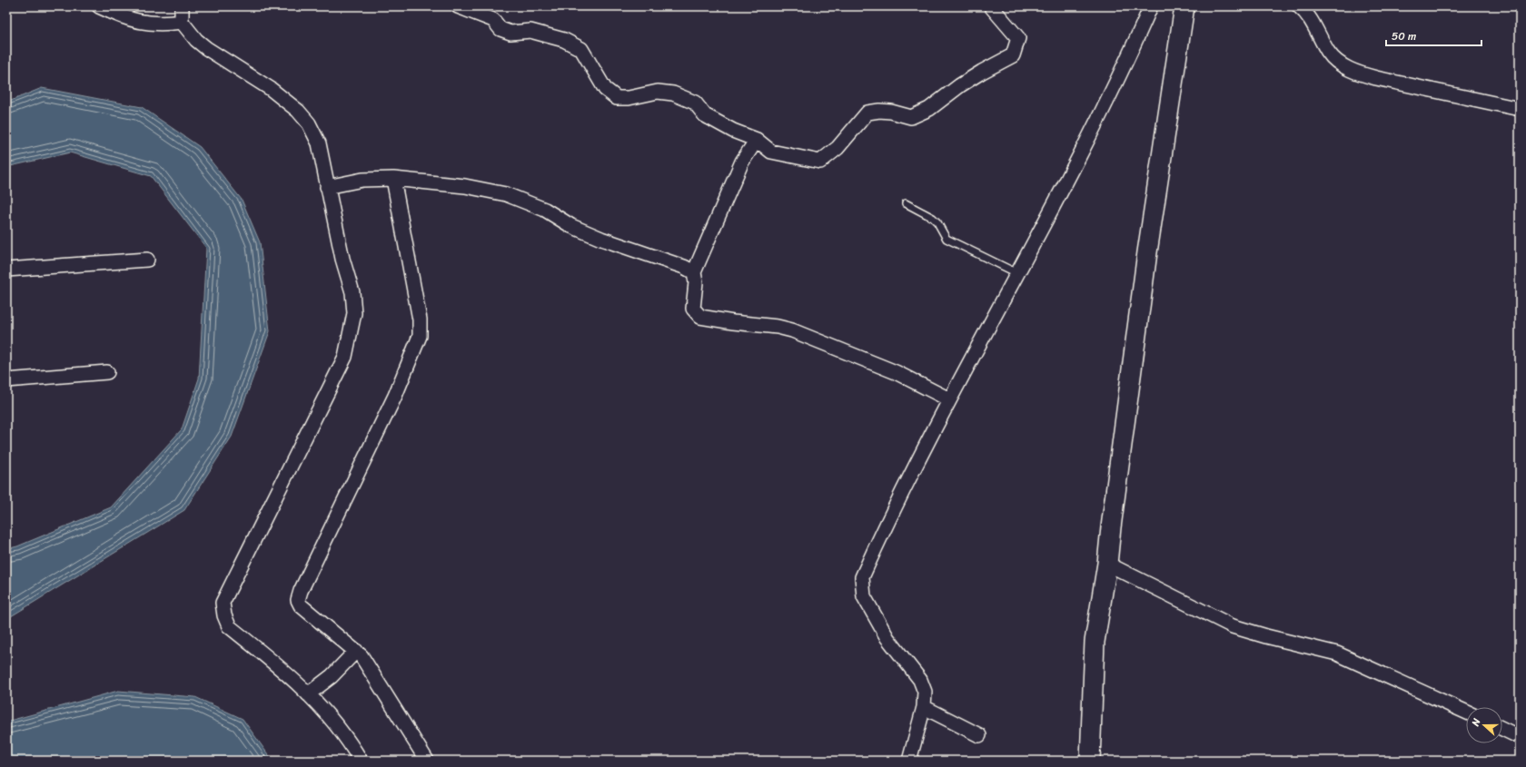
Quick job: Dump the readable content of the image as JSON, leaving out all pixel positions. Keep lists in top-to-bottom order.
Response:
{
  "scale_bar": "50 m",
  "north": "left"
}
